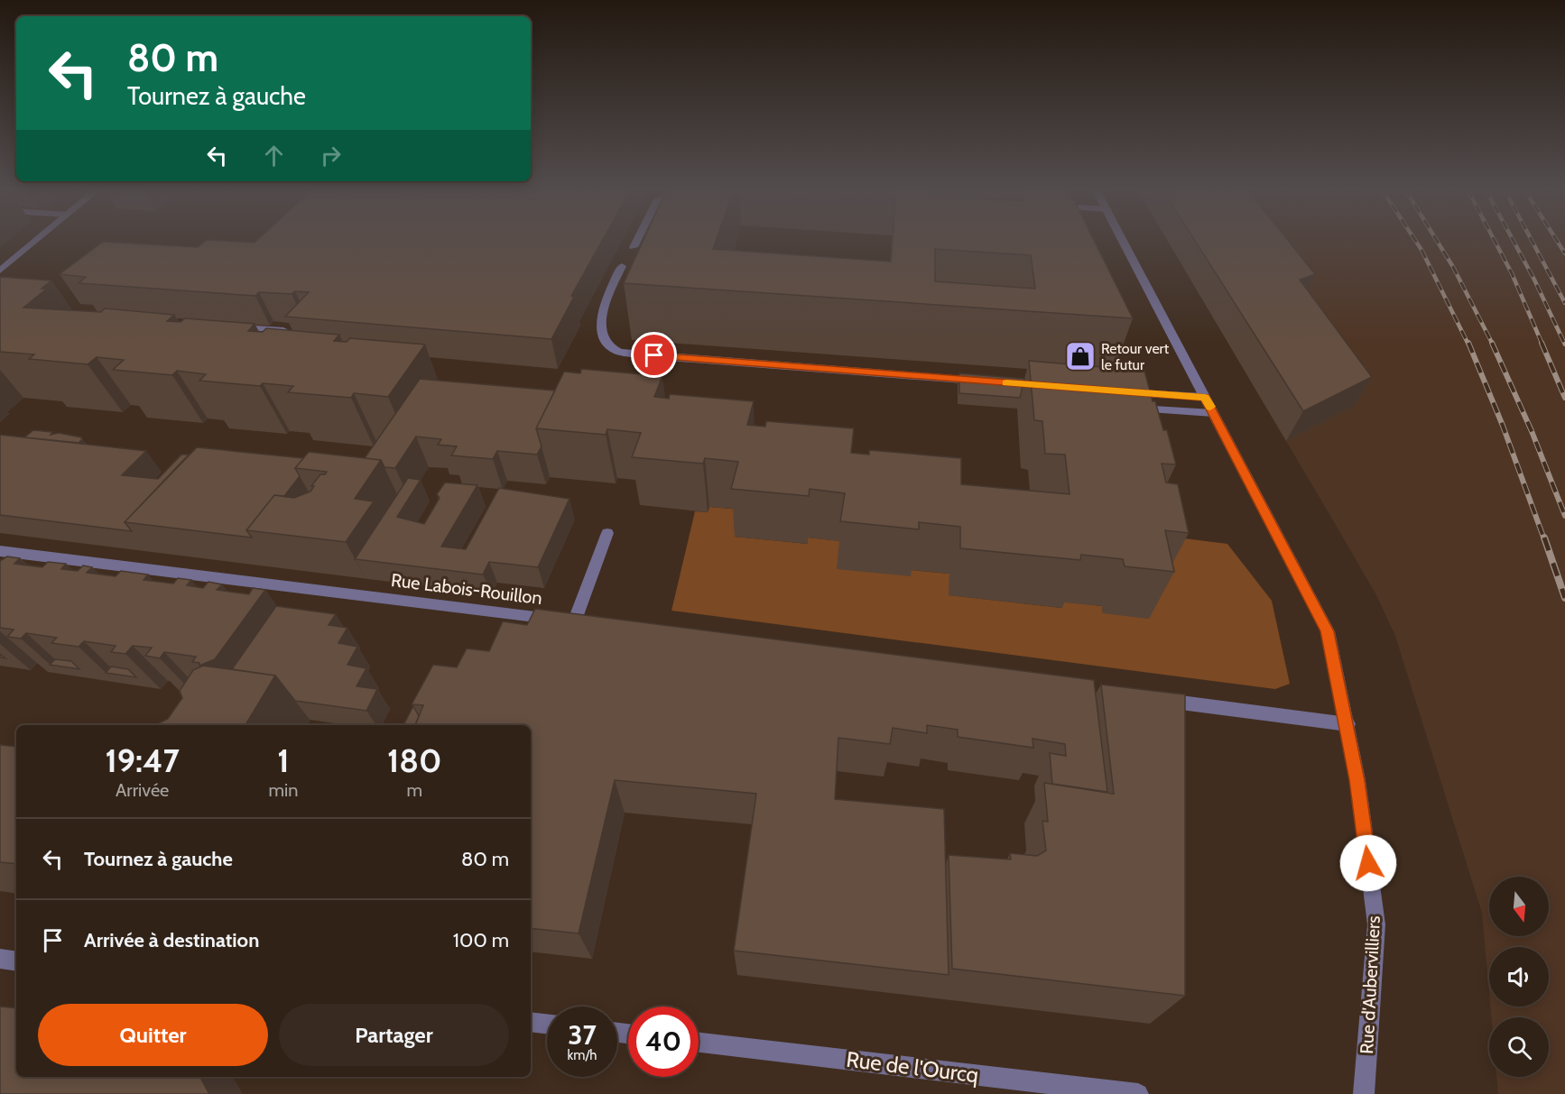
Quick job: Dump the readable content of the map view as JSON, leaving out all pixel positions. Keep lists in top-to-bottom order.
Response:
{
  "streets": {
    "street": ["Rue Labois-Rouillon", "Rue d'Aubervilliers", "Rue de l'Ourcq"]
  },
  "places": {
    "shop": ["Retour vert le futur"]
  },
  "north": "bottom",
  "page": {
    "turn": ["80 m", "Tournez à gauche"],
    "eta": [
      "19:47",
      "Arrivée",
      "1",
      "min",
      "180",
      "m"
    ],
    "list": [
      {
        "name": "Tournez à gauche",
        "value": "80 m"
      },
      {
        "name": "Arrivée à destination",
        "value": "100 m"
      }
    ],
    "buttons": ["Quitter", "Partager"],
    "speed": "37 km/h",
    "limit": "40"
  }
}
